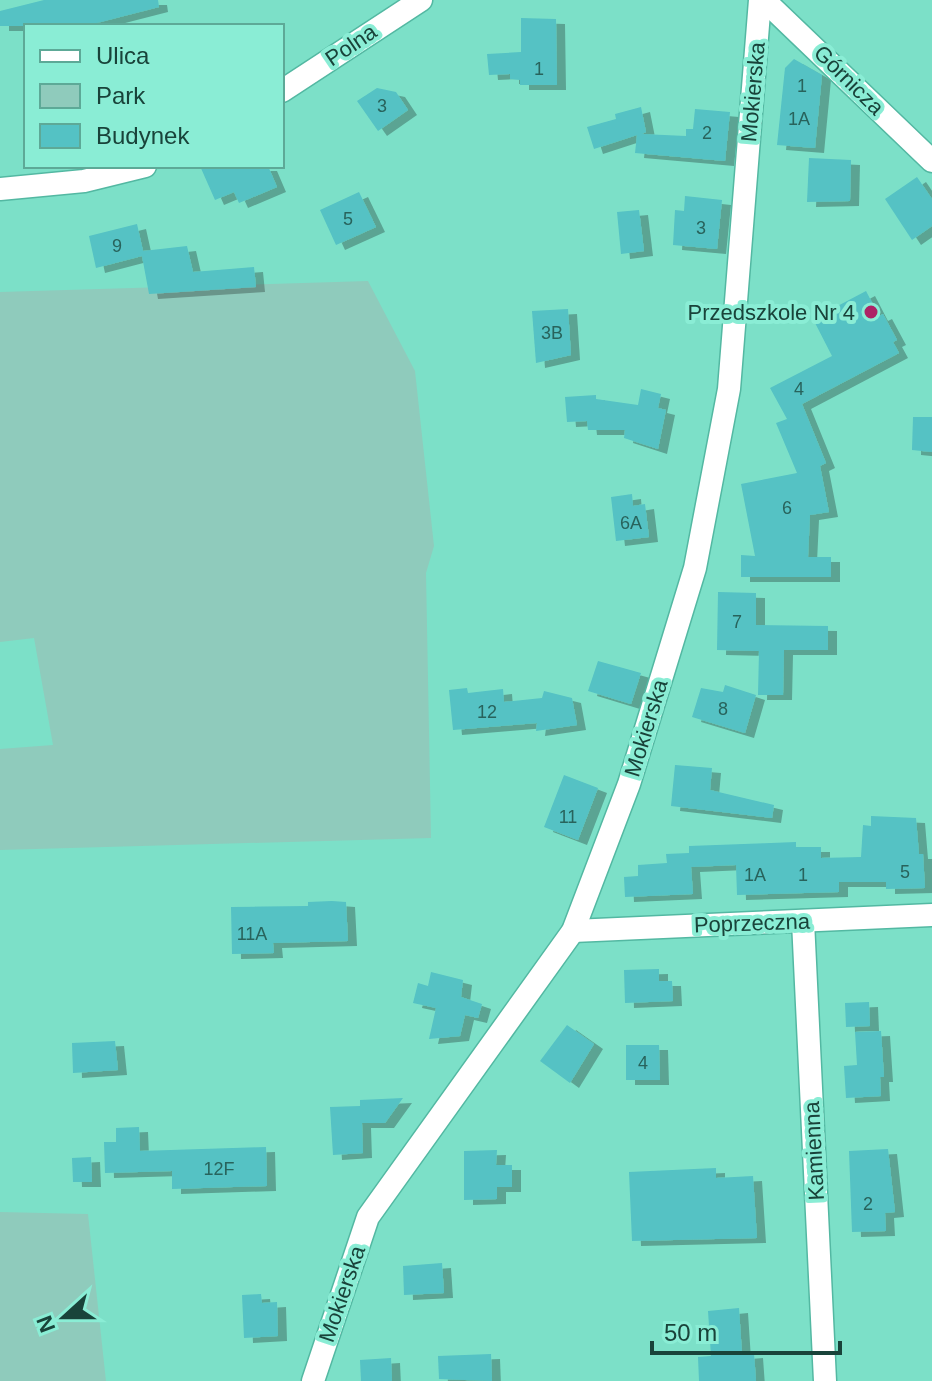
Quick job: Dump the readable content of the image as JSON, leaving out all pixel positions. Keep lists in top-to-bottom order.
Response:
{
  "streets": {
    "street": [
      "Polna",
      "Górnicza",
      "Mokierska",
      "Poprzeczna",
      "Kamienna"
    ]
  },
  "crossings": [
    ["Górnicza", "Mokierska"],
    ["Mokierska", "Poprzeczna"],
    ["Poprzeczna", "Kamienna"]
  ],
  "places": ["Przedszkole Nr 4"],
  "house_numbers": [
    "1",
    "1",
    "3",
    "1A",
    "2",
    "5",
    "3",
    "9",
    "3B",
    "4",
    "6",
    "6A",
    "7",
    "8",
    "12",
    "11",
    "5",
    "1A",
    "1",
    "11A",
    "4",
    "12F",
    "2"
  ],
  "legend": ["Ulica", "Park", "Budynek"],
  "scale_bar": "50 m",
  "north": "left"
}
